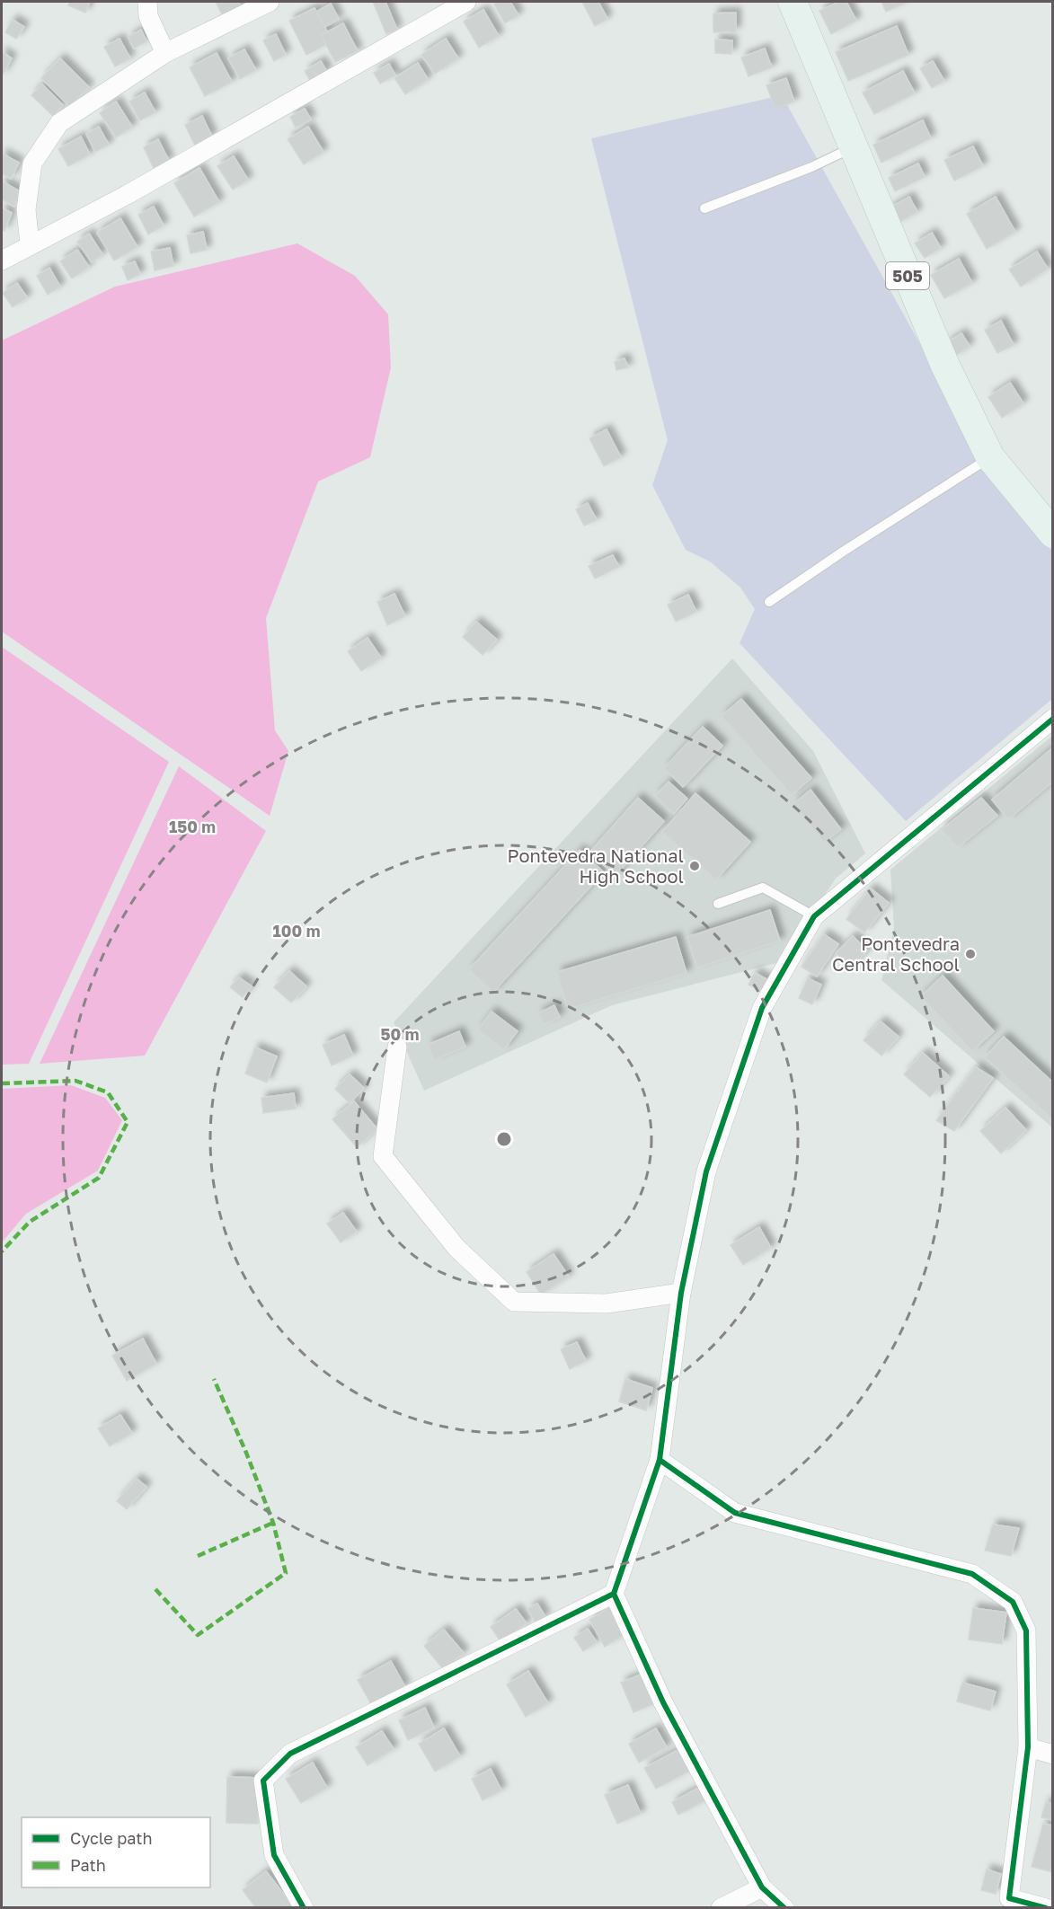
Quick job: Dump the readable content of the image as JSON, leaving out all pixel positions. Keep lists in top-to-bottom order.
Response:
{
  "streets": {
    "main road": ["505"]
  },
  "places": ["Pontevedra National High School", "Pontevedra Central School"],
  "legend": ["Cycle path", "Path"],
  "rings": ["150 m", "100 m", "50 m"]
}
